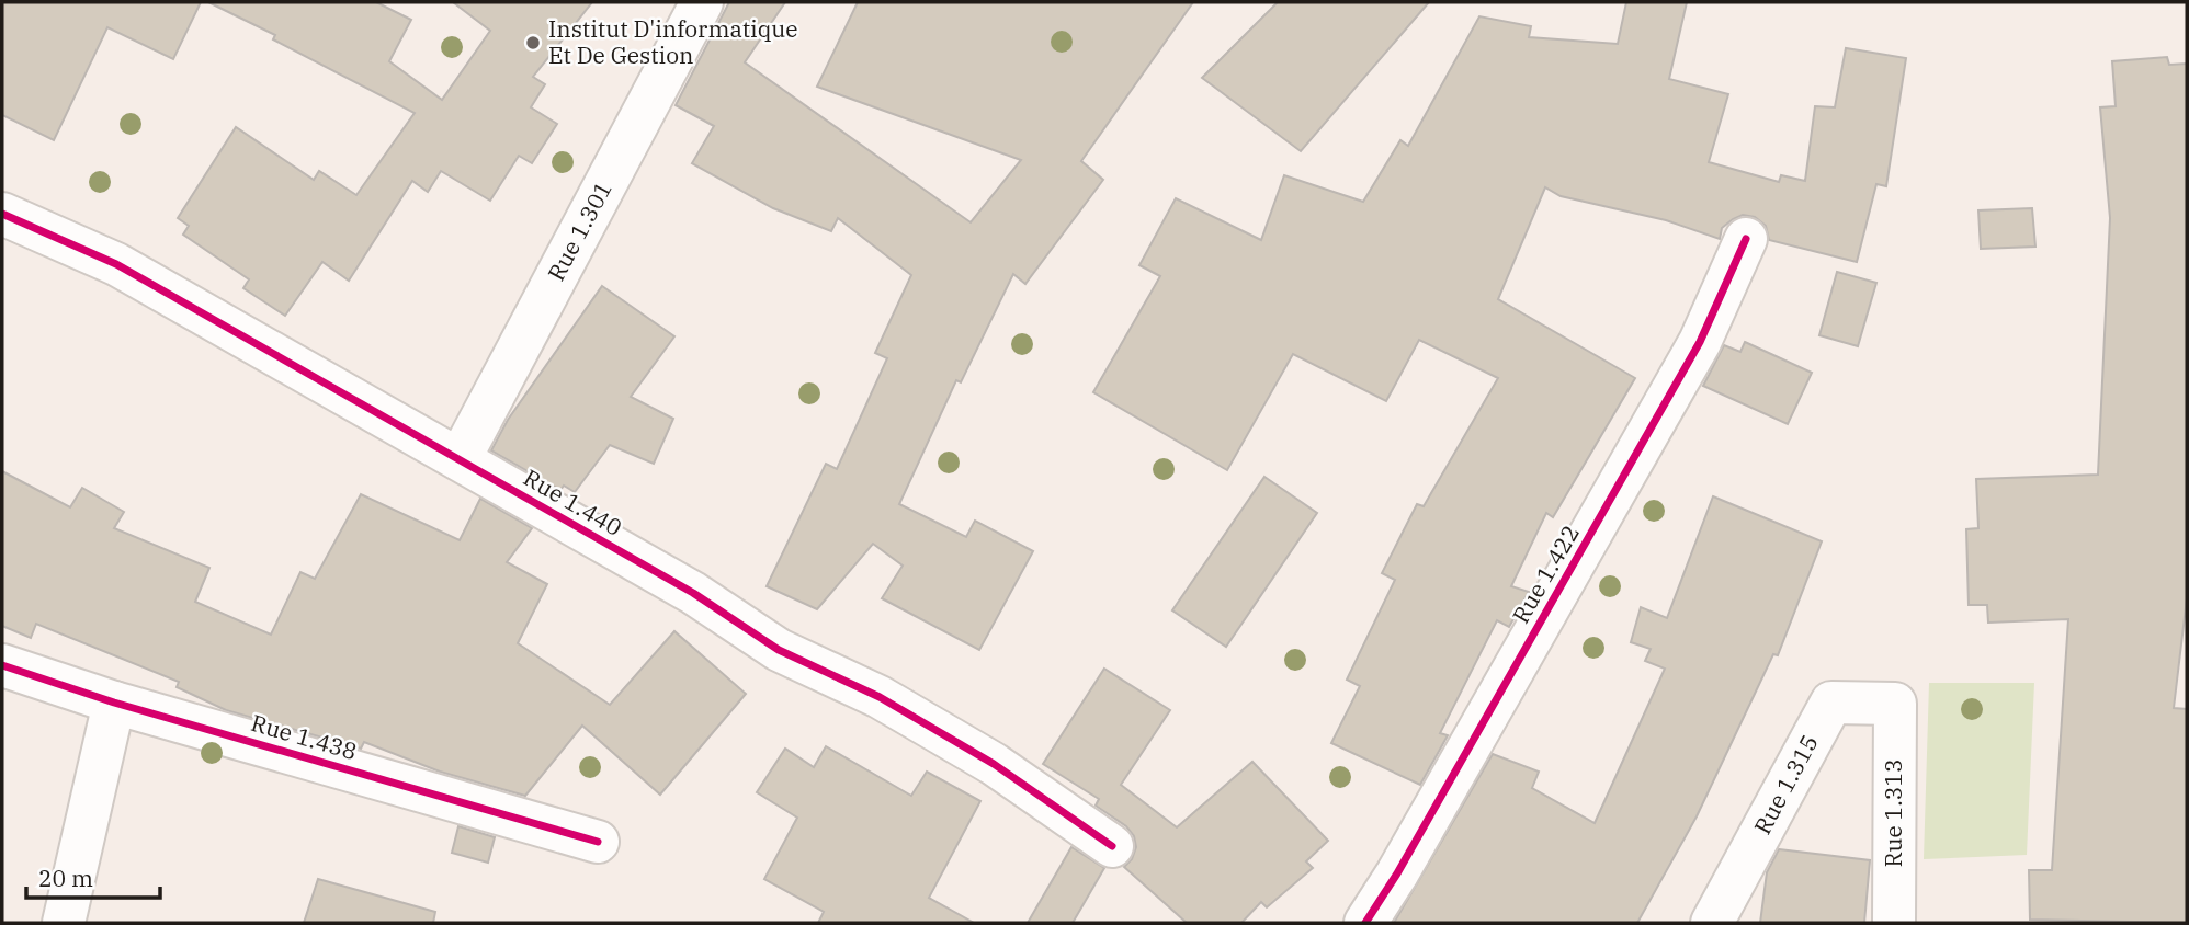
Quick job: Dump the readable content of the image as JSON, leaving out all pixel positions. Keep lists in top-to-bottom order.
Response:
{
  "streets": {
    "street": [
      "Rue 1.301",
      "Rue 1.440",
      "Rue 1.422",
      "Rue 1.438",
      "Rue 1.315",
      "Rue 1.313"
    ]
  },
  "crossings": [
    ["Rue 1.301", "Rue 1.440"],
    ["Rue 1.315", "Rue 1.313"]
  ],
  "places": ["Institut D'informatique Et De Gestion"],
  "scale_bar": "20 m"
}
